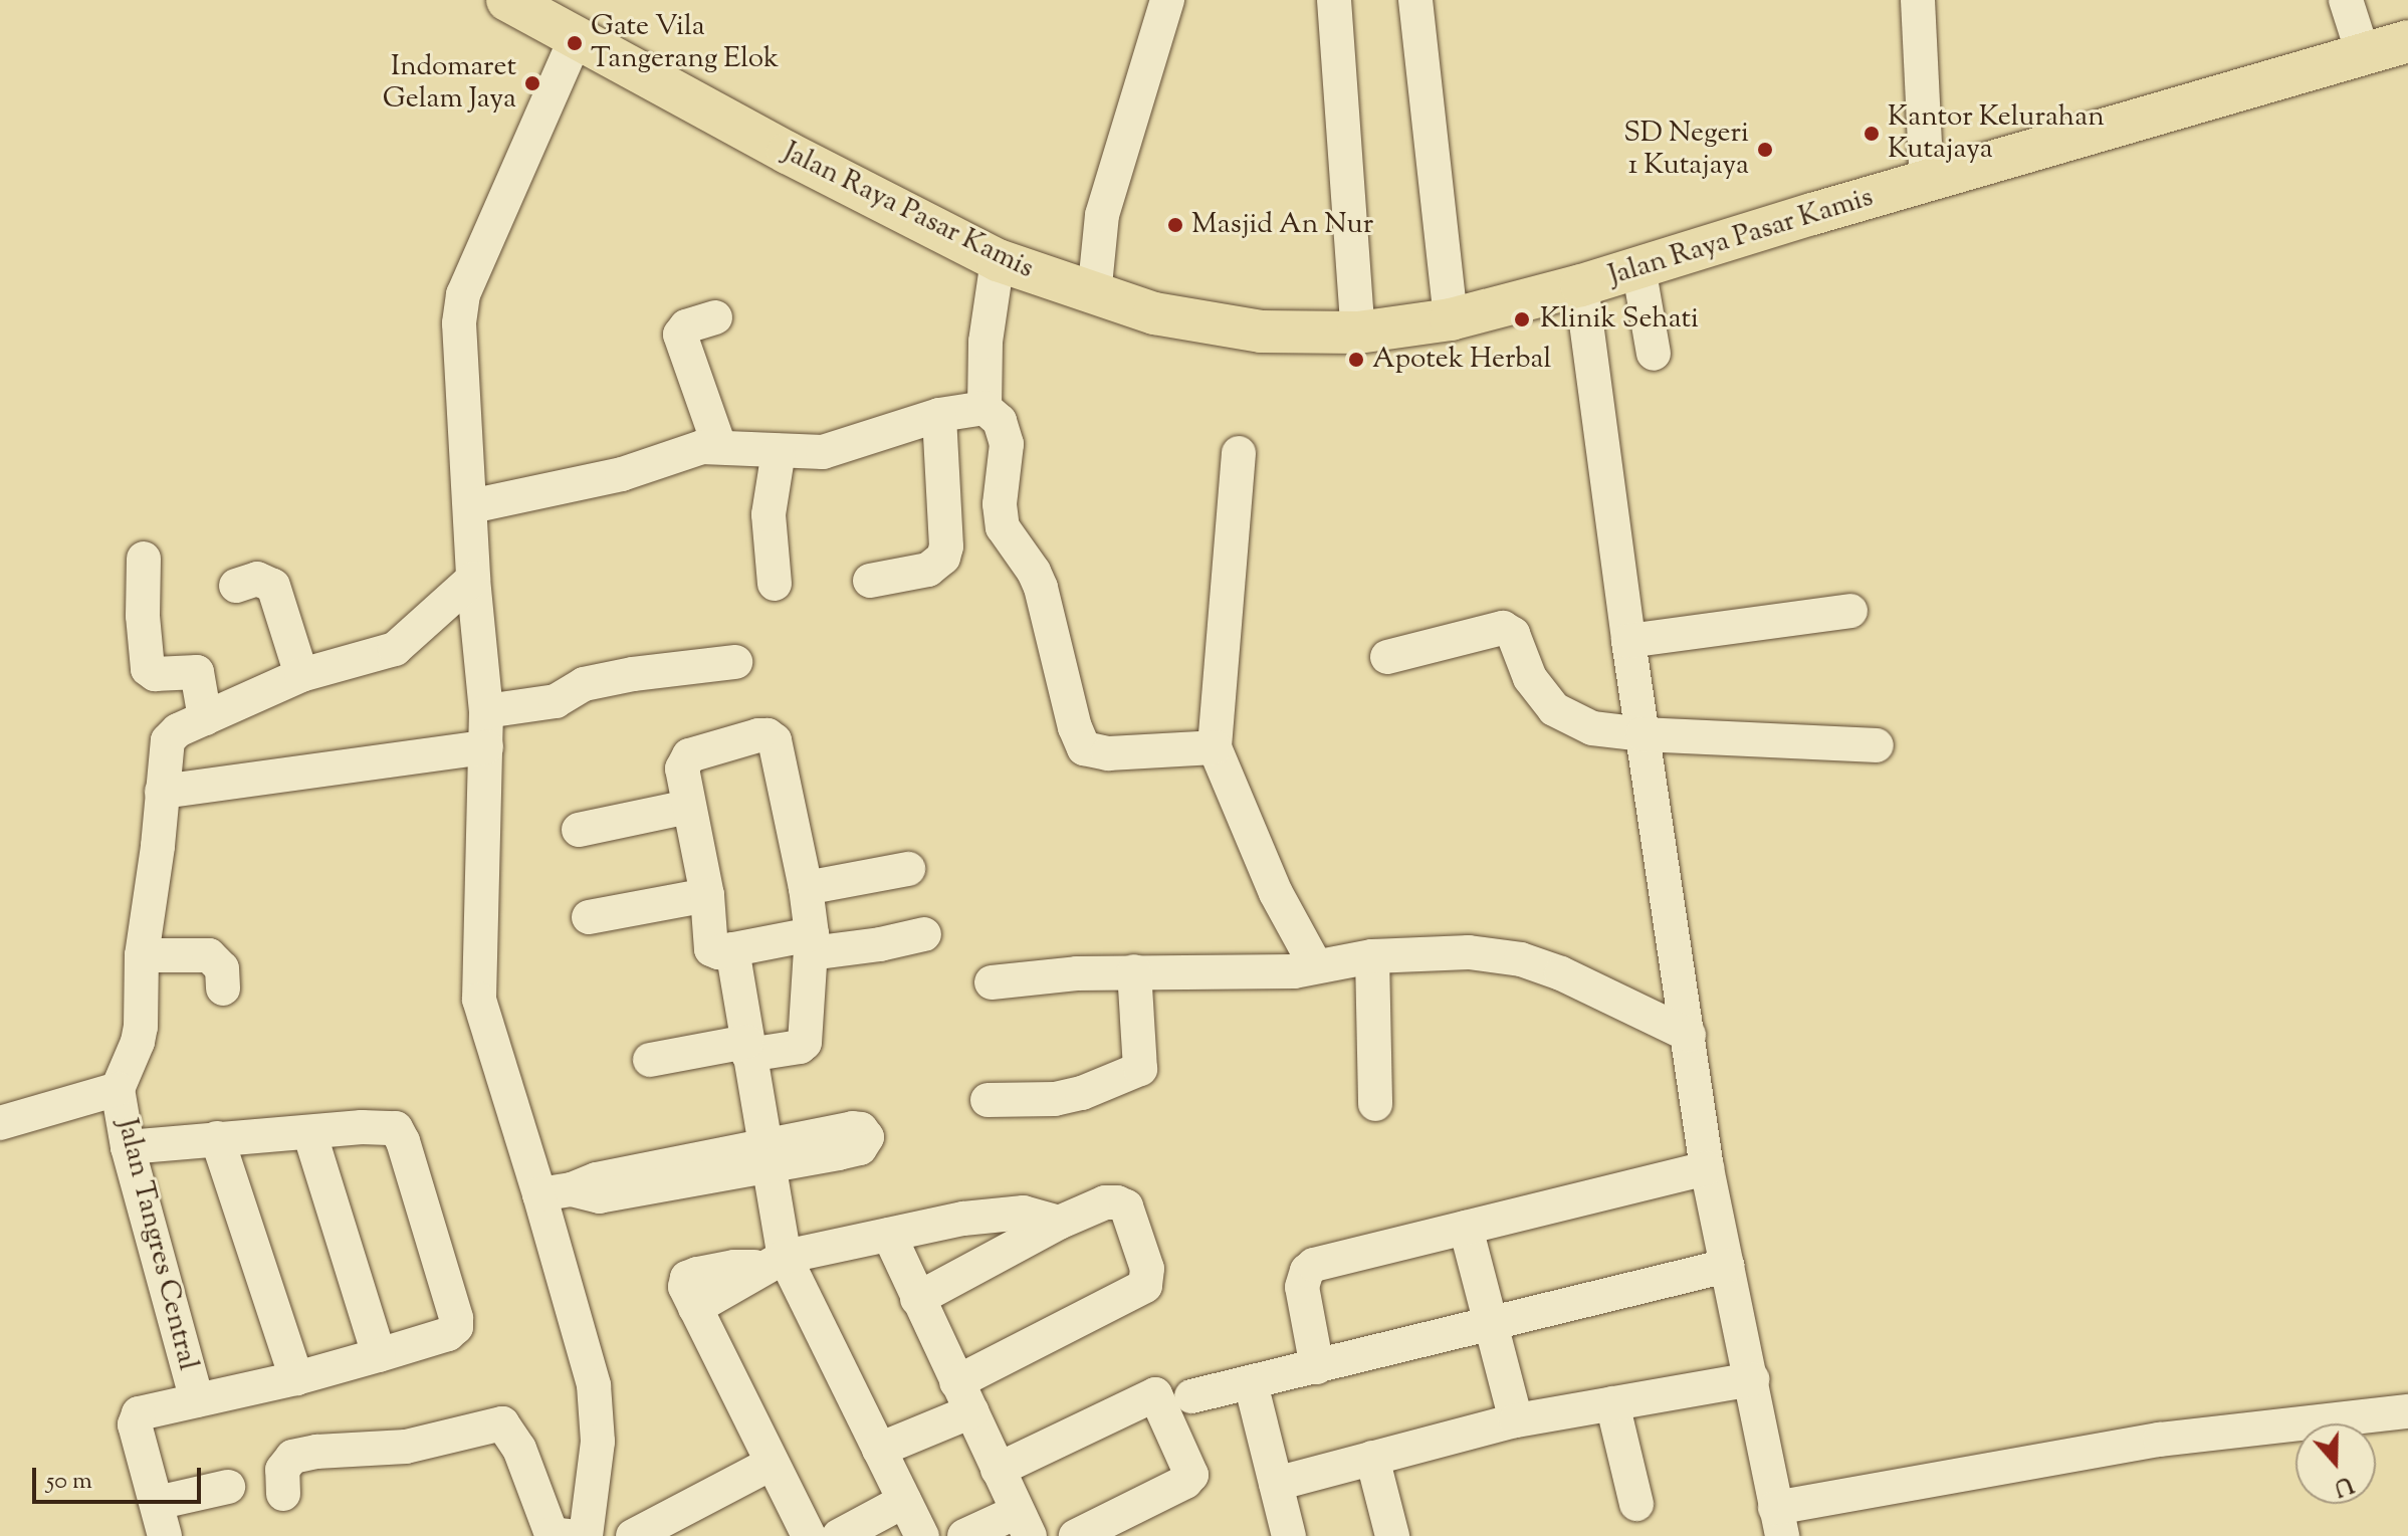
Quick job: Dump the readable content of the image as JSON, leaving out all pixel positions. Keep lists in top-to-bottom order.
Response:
{
  "streets": {
    "main road": ["Jalan Raya Pasar Kamis"],
    "street": ["Jalan Tangres Central"]
  },
  "places": [
    "Gate Vila Tangerang Elok",
    "Indomaret Gelam Jaya",
    "Kantor Kelurahan Kutajaya",
    "SD Negeri 1 Kutajaya",
    "Masjid An Nur",
    "Klinik Sehati",
    "Apotek Herbal"
  ],
  "scale_bar": "50 m",
  "north": "bottom"
}
